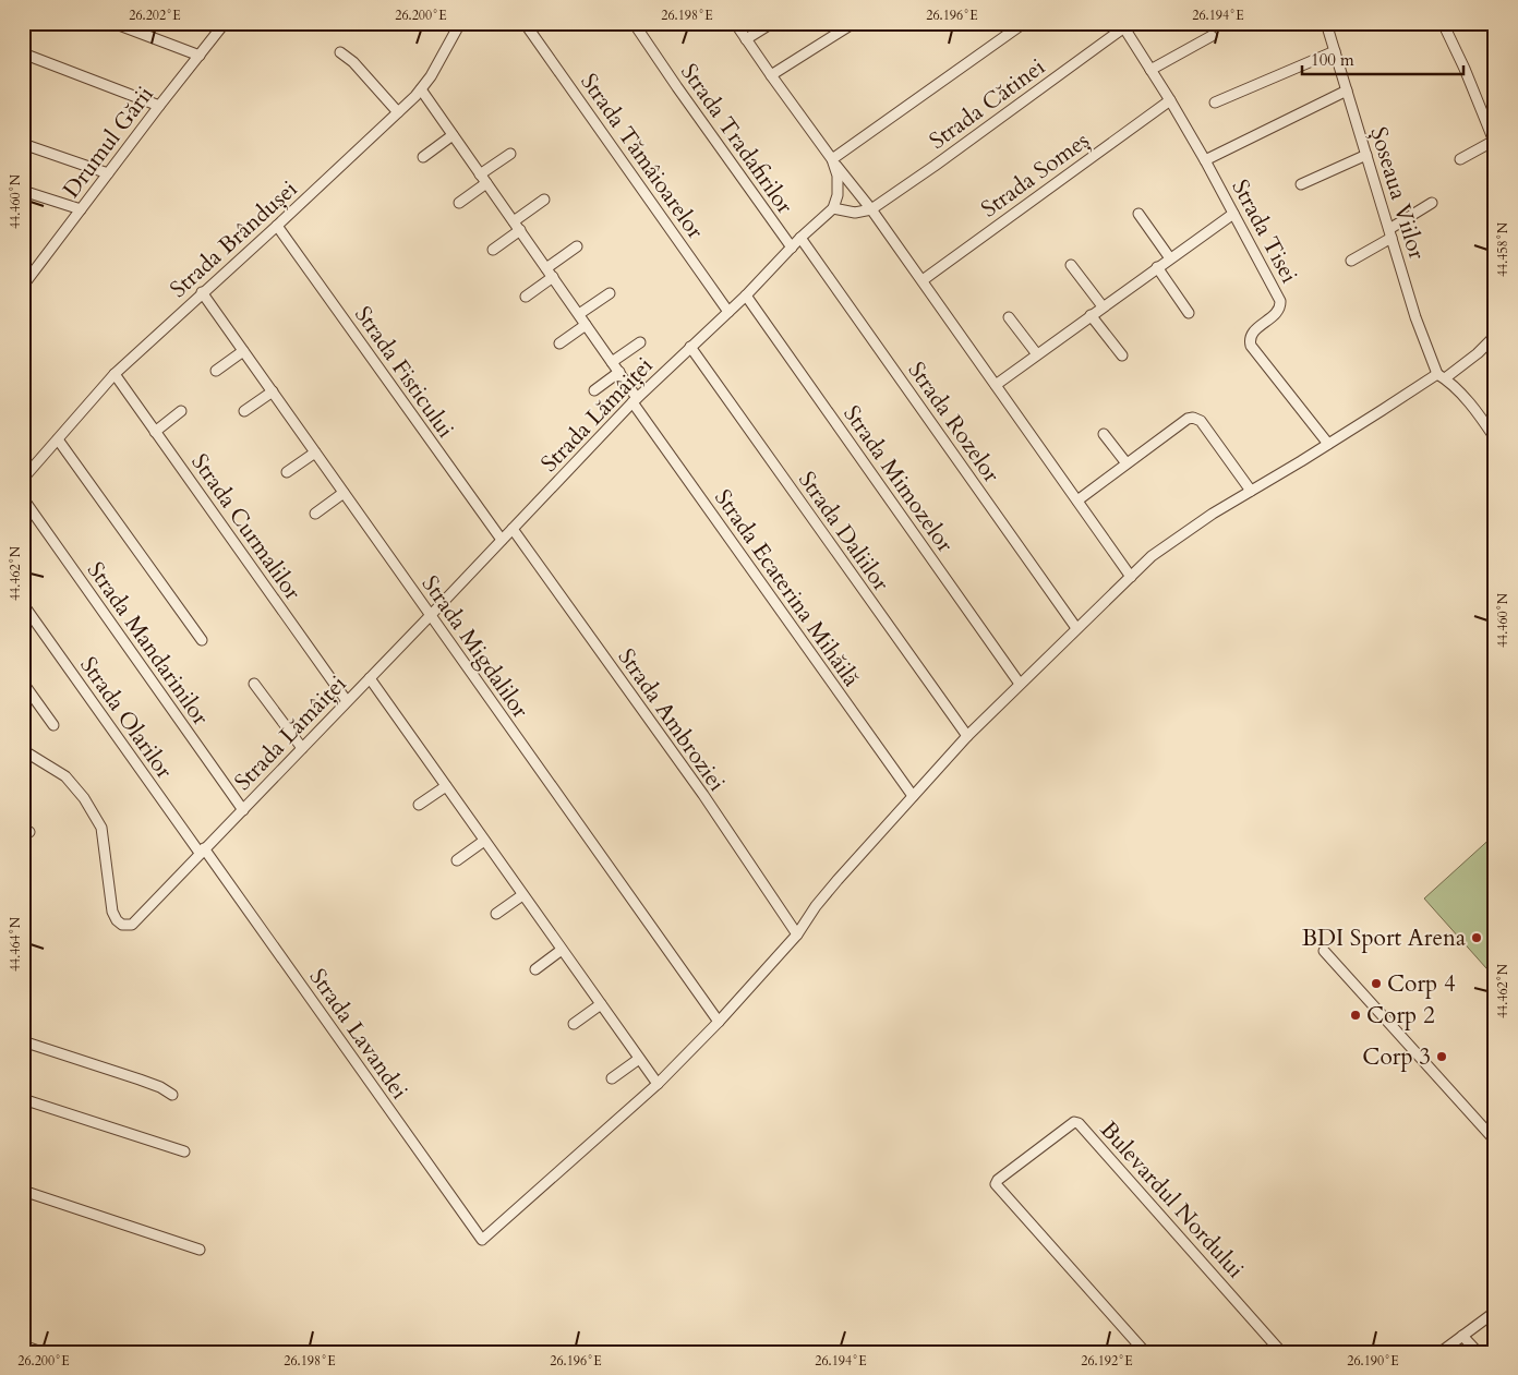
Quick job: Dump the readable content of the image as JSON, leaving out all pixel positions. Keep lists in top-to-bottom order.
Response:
{
  "streets": {
    "street": [
      "Strada Cătinei",
      "Strada Tradafirilor",
      "Drumul Gării",
      "Strada Tămâioarelor",
      "Strada Someș",
      "Șoseaua Viilor",
      "Strada Tisei",
      "Strada Brândușei",
      "Strada Fisticului",
      "Strada Lămâiței",
      "Strada Rozelor",
      "Strada Mimozelor",
      "Strada Curmalilor",
      "Strada Daliilor",
      "Strada Ecaterina Mihăilă",
      "Strada Mandarinilor",
      "Strada Migdalilor",
      "Strada Olarilor",
      "Strada Ambroziei",
      "Strada Lavandei",
      "Bulevardul Nordului"
    ]
  },
  "crossings": [
    ["Strada Cătinei", "Strada Tisei"],
    ["Strada Tradafirilor", "Strada Lămâiței"],
    ["Strada Tămâioarelor", "Strada Lămâiței"],
    ["Strada Someș", "Strada Tisei"],
    ["Strada Brândușei", "Strada Fisticului"],
    ["Strada Brândușei", "Strada Curmalilor"],
    ["Strada Brândușei", "Strada Ecaterina Mihăilă"],
    ["Strada Brândușei", "Strada Migdalilor"],
    ["Strada Fisticului", "Strada Lămâiței"],
    ["Strada Lămâiței", "Strada Rozelor"],
    ["Strada Lămâiței", "Strada Mimozelor"],
    ["Strada Lămâiței", "Strada Curmalilor"],
    ["Strada Lămâiței", "Strada Daliilor"],
    ["Strada Lămâiței", "Strada Ecaterina Mihăilă"],
    ["Strada Lămâiței", "Strada Mandarinilor"],
    ["Strada Lămâiței", "Strada Migdalilor"],
    ["Strada Lămâiței", "Strada Olarilor"],
    ["Strada Lămâiței", "Strada Ambroziei"],
    ["Strada Lămâiței", "Strada Lavandei"],
    ["Strada Olarilor", "Strada Lavandei"]
  ],
  "places": [
    "BDI Sport Arena",
    "Corp 4",
    "Corp 2",
    "Corp 3"
  ],
  "scale_bar": "100 m",
  "coordinates": [
    "26.202°E",
    "26.200°E",
    "26.198°E",
    "26.196°E",
    "26.194°E",
    "44.460°N",
    "44.458°N",
    "44.462°N",
    "44.464°N",
    "26.192°E",
    "26.190°E"
  ]
}
